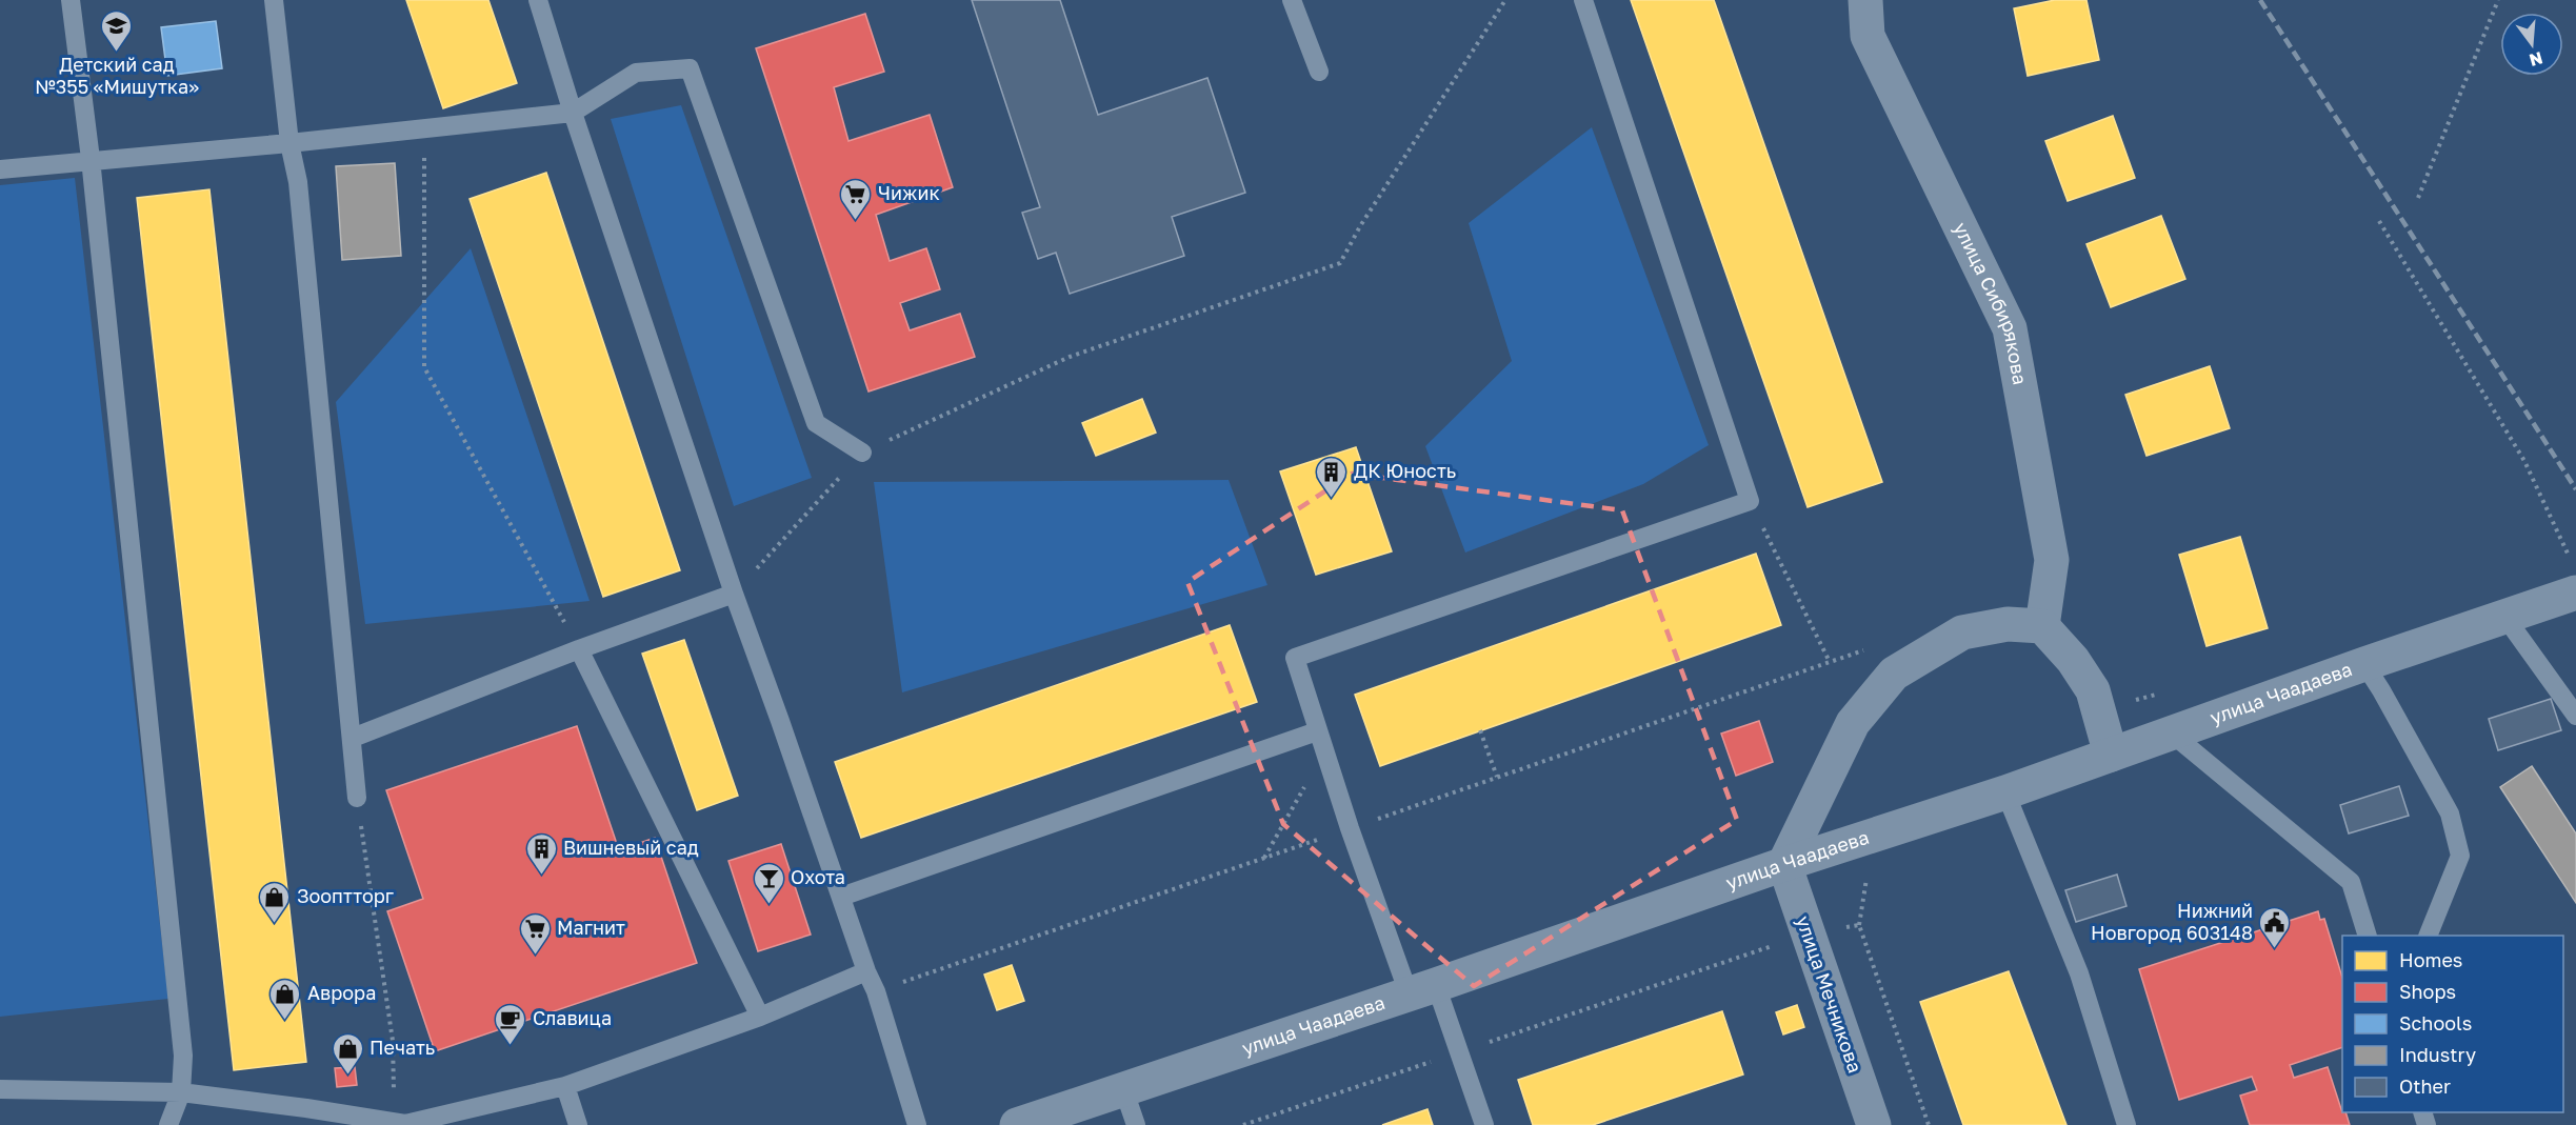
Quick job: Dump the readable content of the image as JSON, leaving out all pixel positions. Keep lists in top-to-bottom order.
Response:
{
  "streets": {
    "street": ["улица Сибирякова", "улица Чаадаева", "улица Мечникова"]
  },
  "crossings": [
    ["улица Чаадаева", "улица Мечникова"]
  ],
  "places": {
    "school or university": ["Детский сад №355 «Мишутка»"],
    "supermarket": ["Чижик", "Магнит"],
    "building": ["ДК Юность", "Вишневый сад"],
    "bar": ["Охота"],
    "shop": ["Зооптторг", "Аврора", "Печать"],
    "public building": ["Нижний Новгород 603148"],
    "cafe": ["Славица"]
  },
  "legend": [
    "Homes",
    "Shops",
    "Schools",
    "Industry",
    "Other"
  ],
  "north": "bottom"
}
